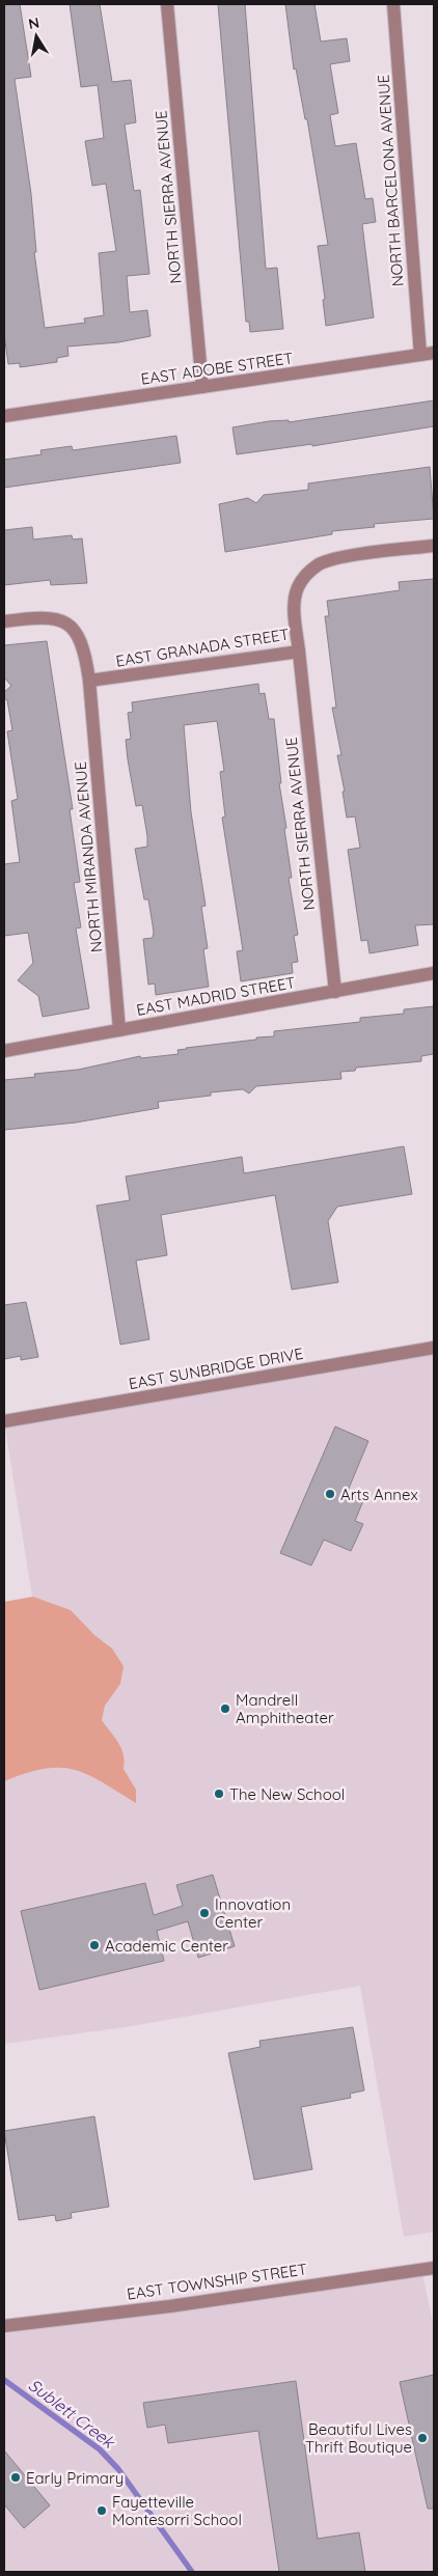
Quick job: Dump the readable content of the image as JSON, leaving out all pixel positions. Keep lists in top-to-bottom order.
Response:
{
  "streets": {
    "street": [
      "NORTH BARCELONA AVENUE",
      "NORTH SIERRA AVENUE",
      "EAST ADOBE STREET",
      "EAST GRANADA STREET",
      "NORTH MIRANDA AVENUE",
      "EAST MADRID STREET",
      "EAST SUNBRIDGE DRIVE",
      "EAST TOWNSHIP STREET"
    ]
  },
  "crossings": [
    ["NORTH BARCELONA AVENUE", "EAST ADOBE STREET"],
    ["NORTH SIERRA AVENUE", "EAST ADOBE STREET"],
    ["NORTH SIERRA AVENUE", "EAST GRANADA STREET"],
    ["NORTH SIERRA AVENUE", "EAST MADRID STREET"],
    ["EAST GRANADA STREET", "NORTH MIRANDA AVENUE"],
    ["NORTH MIRANDA AVENUE", "EAST MADRID STREET"]
  ],
  "water": ["Sublett Creek"],
  "places": [
    "Arts Annex",
    "Mandrell Amphitheater",
    "The New School",
    "Innovation Center",
    "Academic Center",
    "Beautiful Lives Thrift Boutique",
    "Early Primary",
    "Fayetteville Montesorri School"
  ],
  "north": "top"
}
